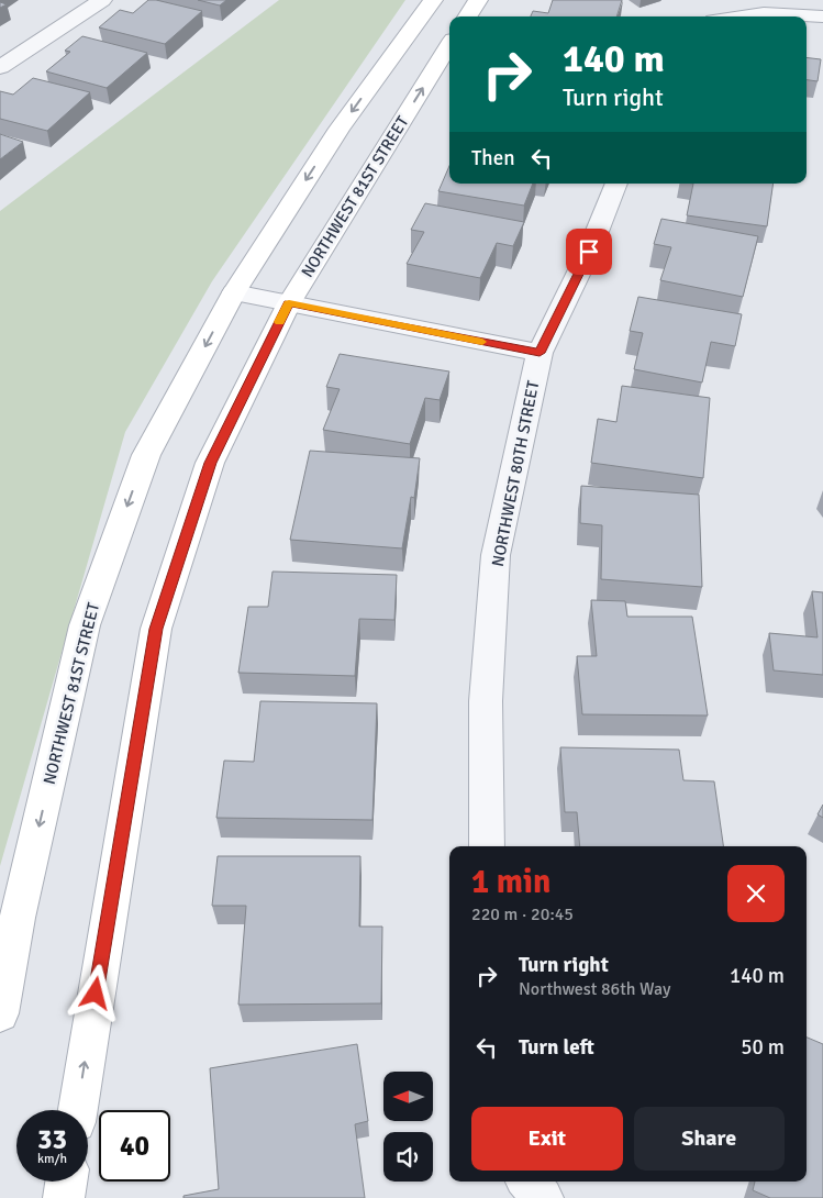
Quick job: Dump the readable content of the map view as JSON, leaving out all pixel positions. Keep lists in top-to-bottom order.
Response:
{
  "streets": {
    "street": ["NORTHWEST 81ST STREET", "NORTHWEST 80TH STREET"]
  },
  "north": "left",
  "page": {
    "turn": ["140 m", "Turn right"],
    "then": "Then",
    "heading": ["1 min", "220 m · 20:45"],
    "list": [
      {
        "name": "Turn right",
        "note": "Northwest 86th Way",
        "value": "140 m"
      },
      {
        "name": "Turn left",
        "value": "50 m"
      }
    ],
    "buttons": ["Exit", "Share"],
    "speed": "33 km/h",
    "limit": "40"
  }
}
